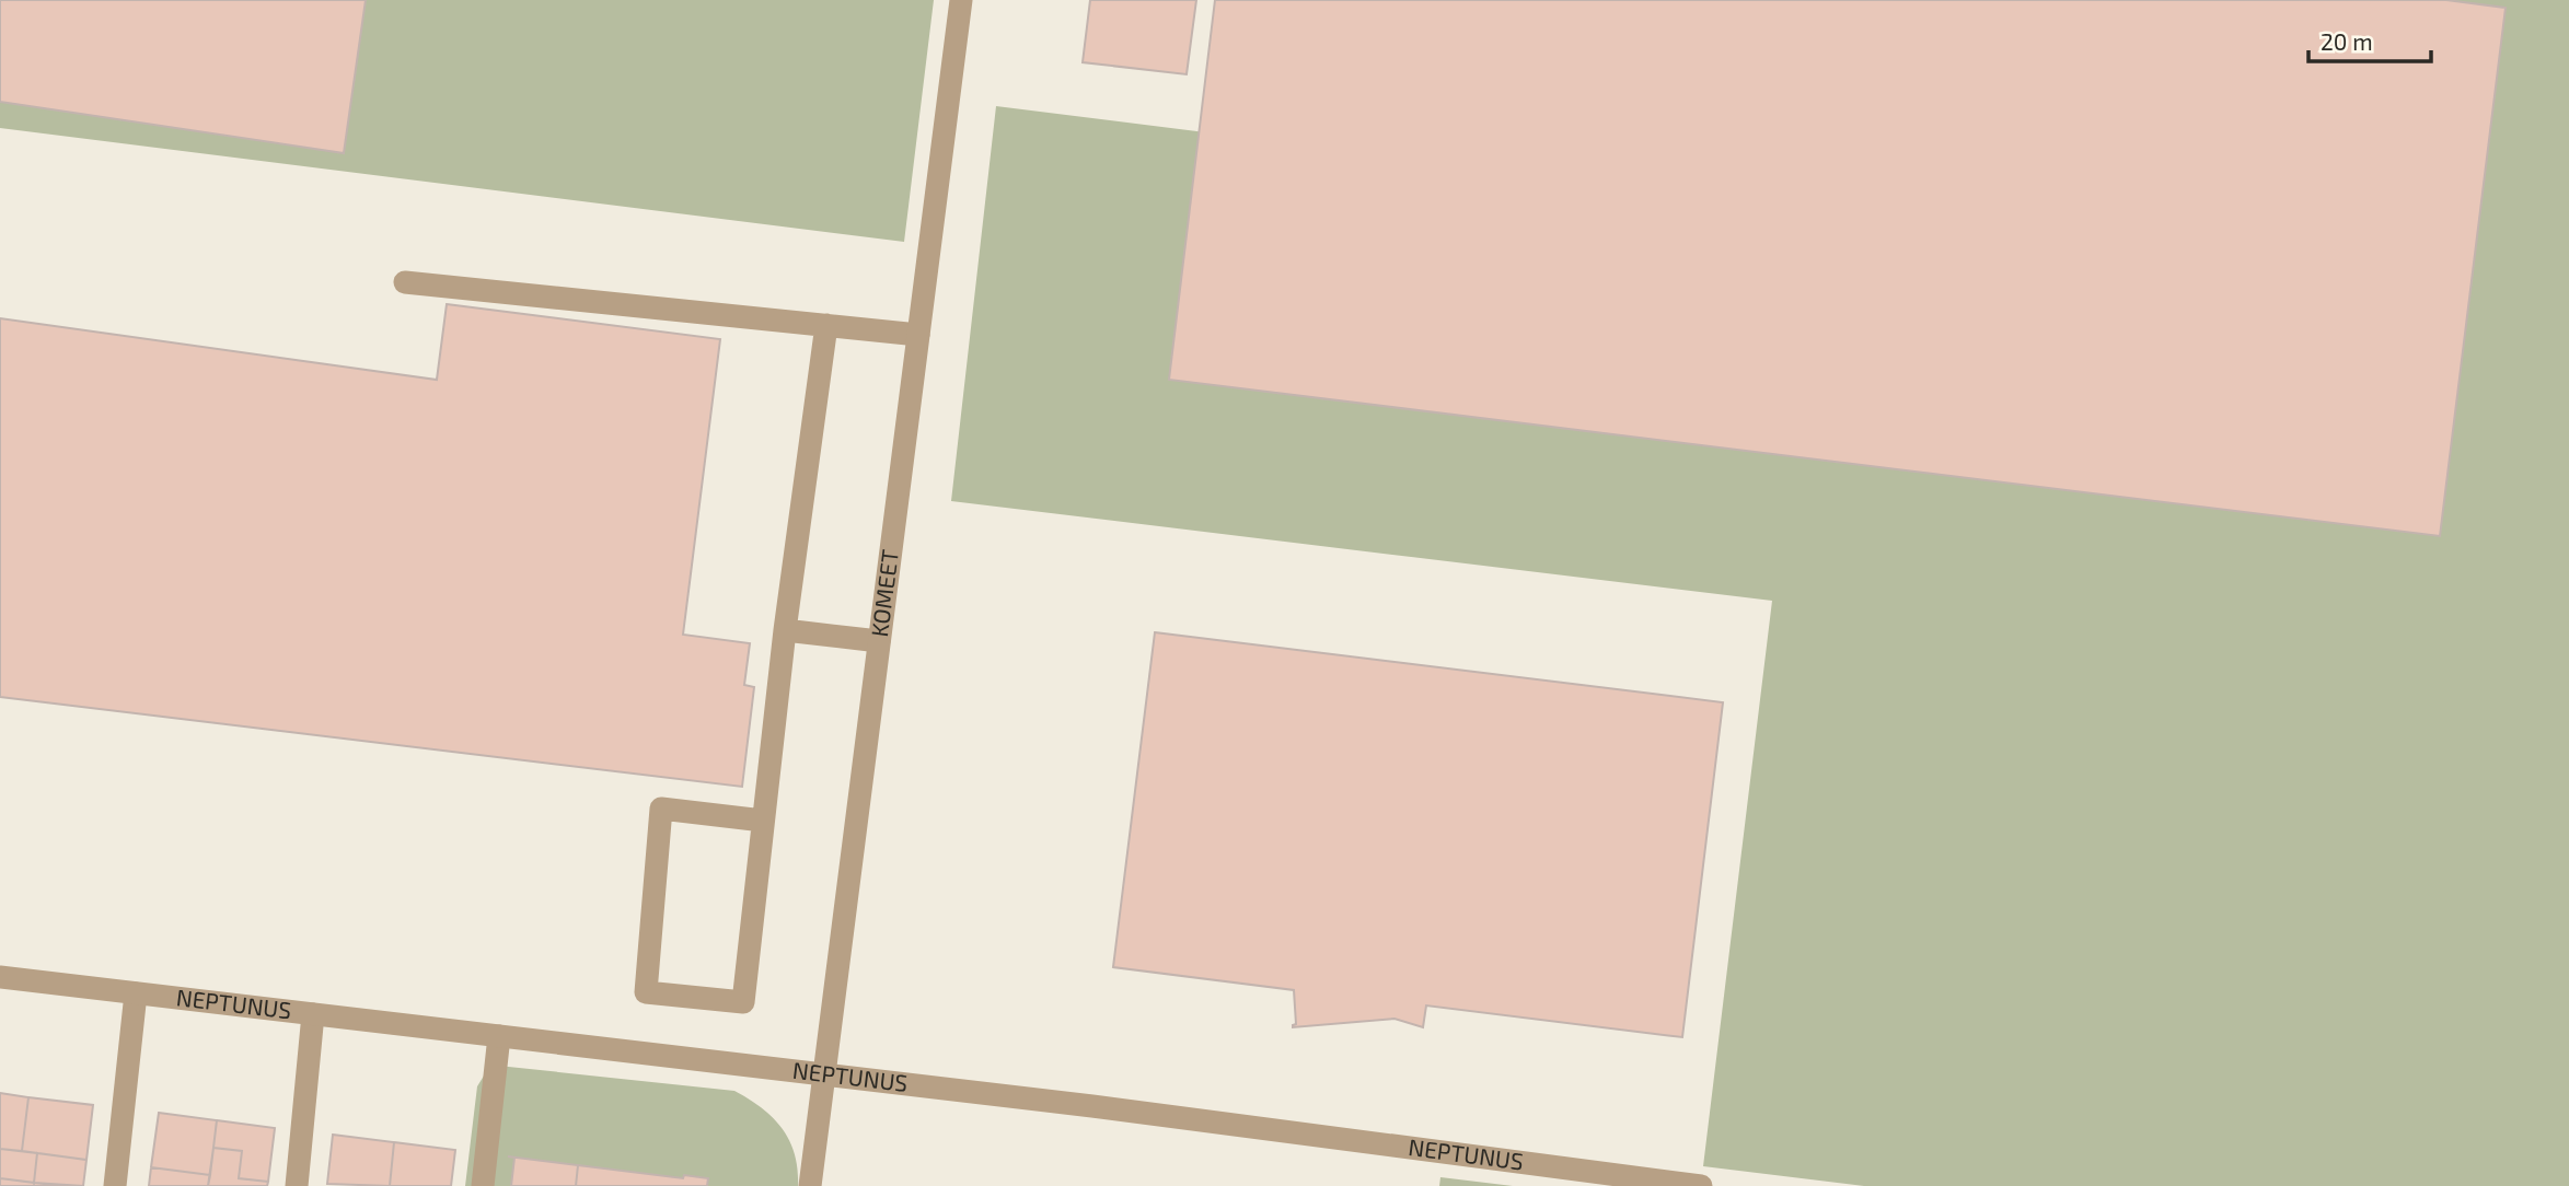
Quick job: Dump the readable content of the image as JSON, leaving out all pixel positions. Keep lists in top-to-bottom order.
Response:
{
  "streets": {
    "street": ["KOMEET", "NEPTUNUS"]
  },
  "crossings": [
    ["KOMEET", "NEPTUNUS"]
  ],
  "scale_bar": "20 m"
}
